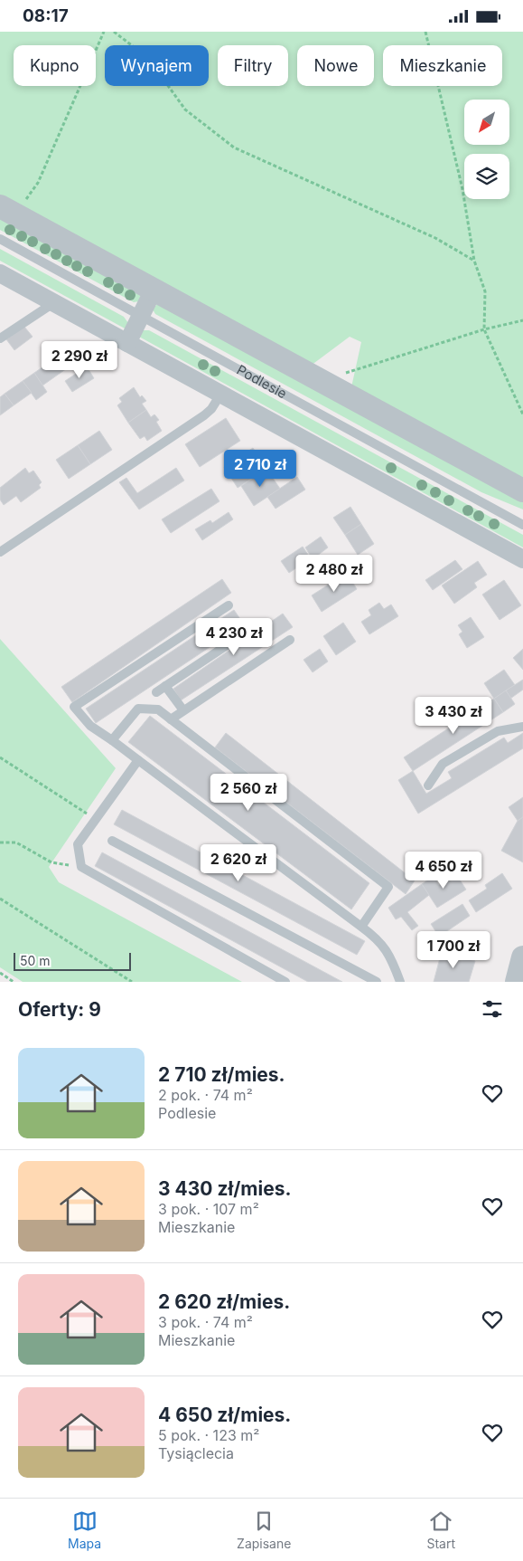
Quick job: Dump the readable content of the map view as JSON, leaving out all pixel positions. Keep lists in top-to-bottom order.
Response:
{
  "streets": {
    "lane": ["Podlesie"]
  },
  "scale_bar": "50 m",
  "north": "bottom left",
  "page": {
    "status": "08:17",
    "chip": [
      "Kupno",
      "Wynajem",
      "Filtry",
      "Nowe",
      "Mieszkanie"
    ],
    "price": [
      "2 290 zł",
      "2 710 zł",
      "2 480 zł",
      "4 230 zł",
      "3 430 zł",
      "2 560 zł",
      "2 620 zł",
      "4 650 zł",
      "1 700 zł"
    ],
    "scale": "50 m",
    "heading": "Oferty: 9",
    "list": [
      {
        "name": "2 710 zł/mies.",
        "note": "2 pok. · 74 m² · Podlesie"
      },
      {
        "name": "3 430 zł/mies.",
        "note": "3 pok. · 107 m² · Mieszkanie"
      },
      {
        "name": "2 620 zł/mies.",
        "note": "3 pok. · 74 m² · Mieszkanie"
      },
      {
        "name": "4 650 zł/mies.",
        "note": "5 pok. · 123 m² · Tysiąclecia"
      }
    ],
    "tabs": ["Mapa", "Zapisane", "Start"]
  }
}
